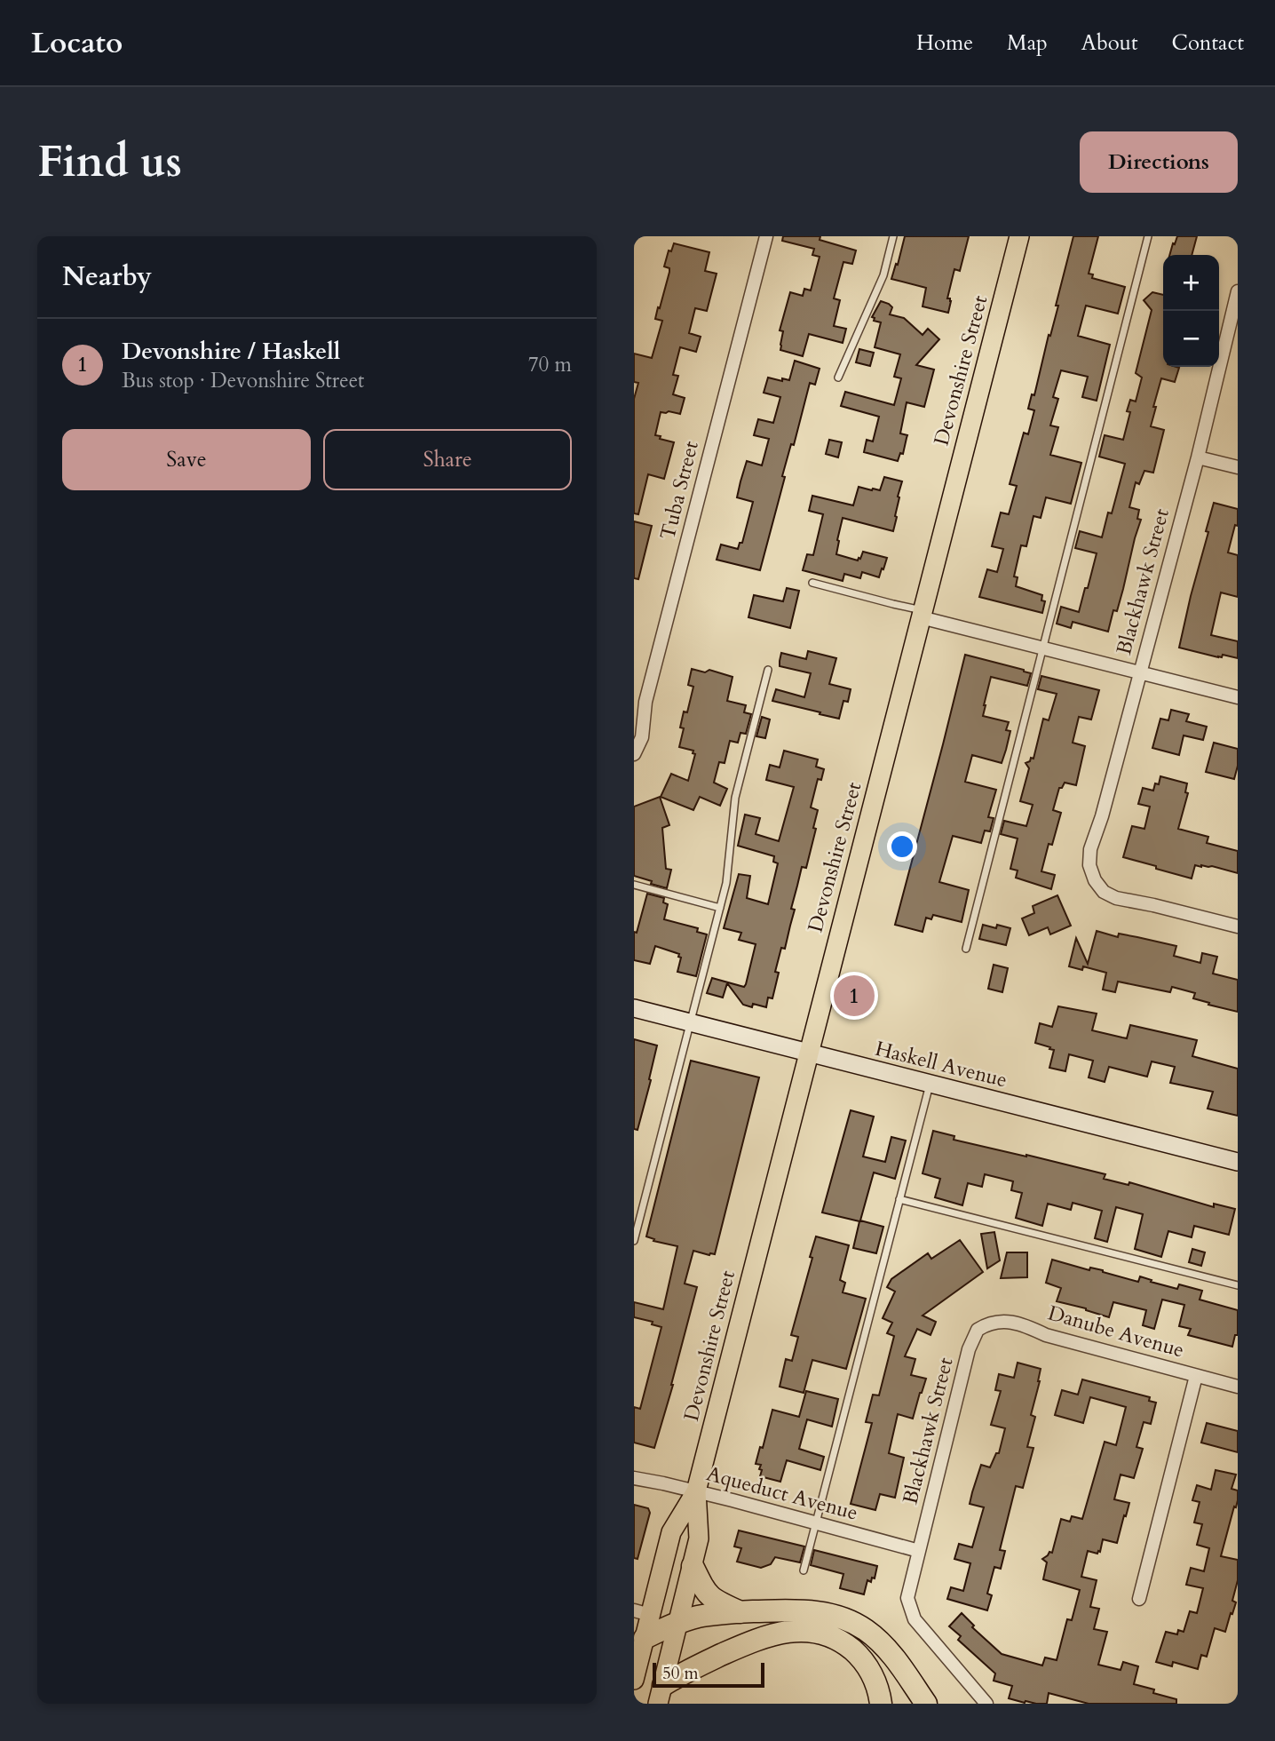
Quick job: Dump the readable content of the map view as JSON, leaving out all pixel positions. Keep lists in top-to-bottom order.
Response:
{
  "streets": {
    "main road": ["Devonshire Street", "Haskell Avenue"],
    "street": [
      "Tuba Street",
      "Blackhawk Street",
      "Danube Avenue",
      "Aqueduct Avenue"
    ]
  },
  "crossings": [
    ["Devonshire Street", "Haskell Avenue"],
    ["Devonshire Street", "Aqueduct Avenue"],
    ["Blackhawk Street", "Danube Avenue"],
    ["Blackhawk Street", "Aqueduct Avenue"]
  ],
  "scale_bar": "50 m",
  "page": {
    "header": "Locato",
    "nav": [
      "Home",
      "Map",
      "About",
      "Contact"
    ],
    "buttons": [
      "Directions",
      ["Save", "Share"]
    ],
    "title": "Find us",
    "heading": "Nearby",
    "map_buttons": ["+", "−"],
    "list": [
      {
        "mark": "1",
        "name": "Devonshire / Haskell",
        "note": "Bus stop · Devonshire Street",
        "value": "70 m"
      }
    ],
    "pins": "1",
    "scale": "50 m"
  }
}
